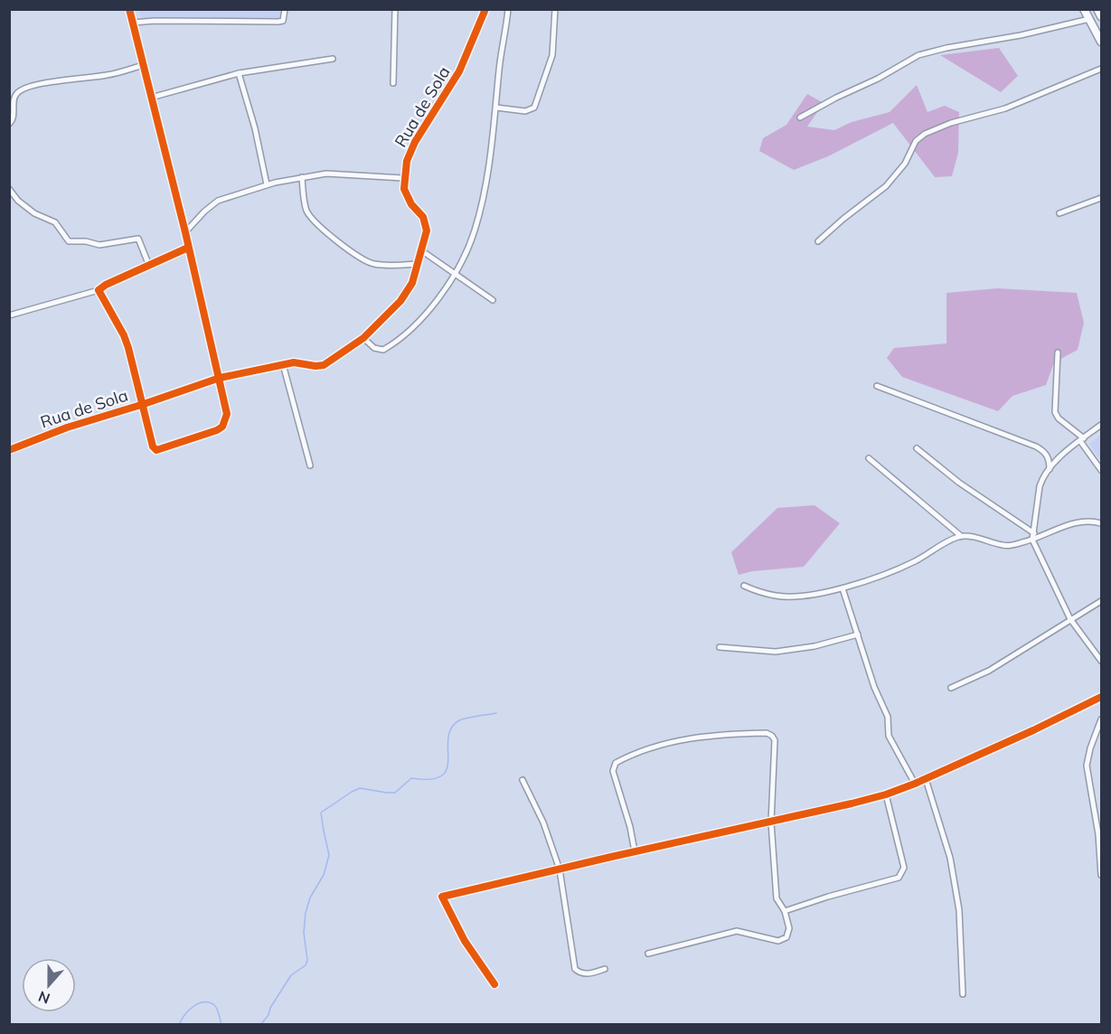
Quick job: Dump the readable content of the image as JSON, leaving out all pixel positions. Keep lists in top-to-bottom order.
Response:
{
  "streets": {
    "street": ["Rua de Sola"]
  },
  "north": "bottom"
}
